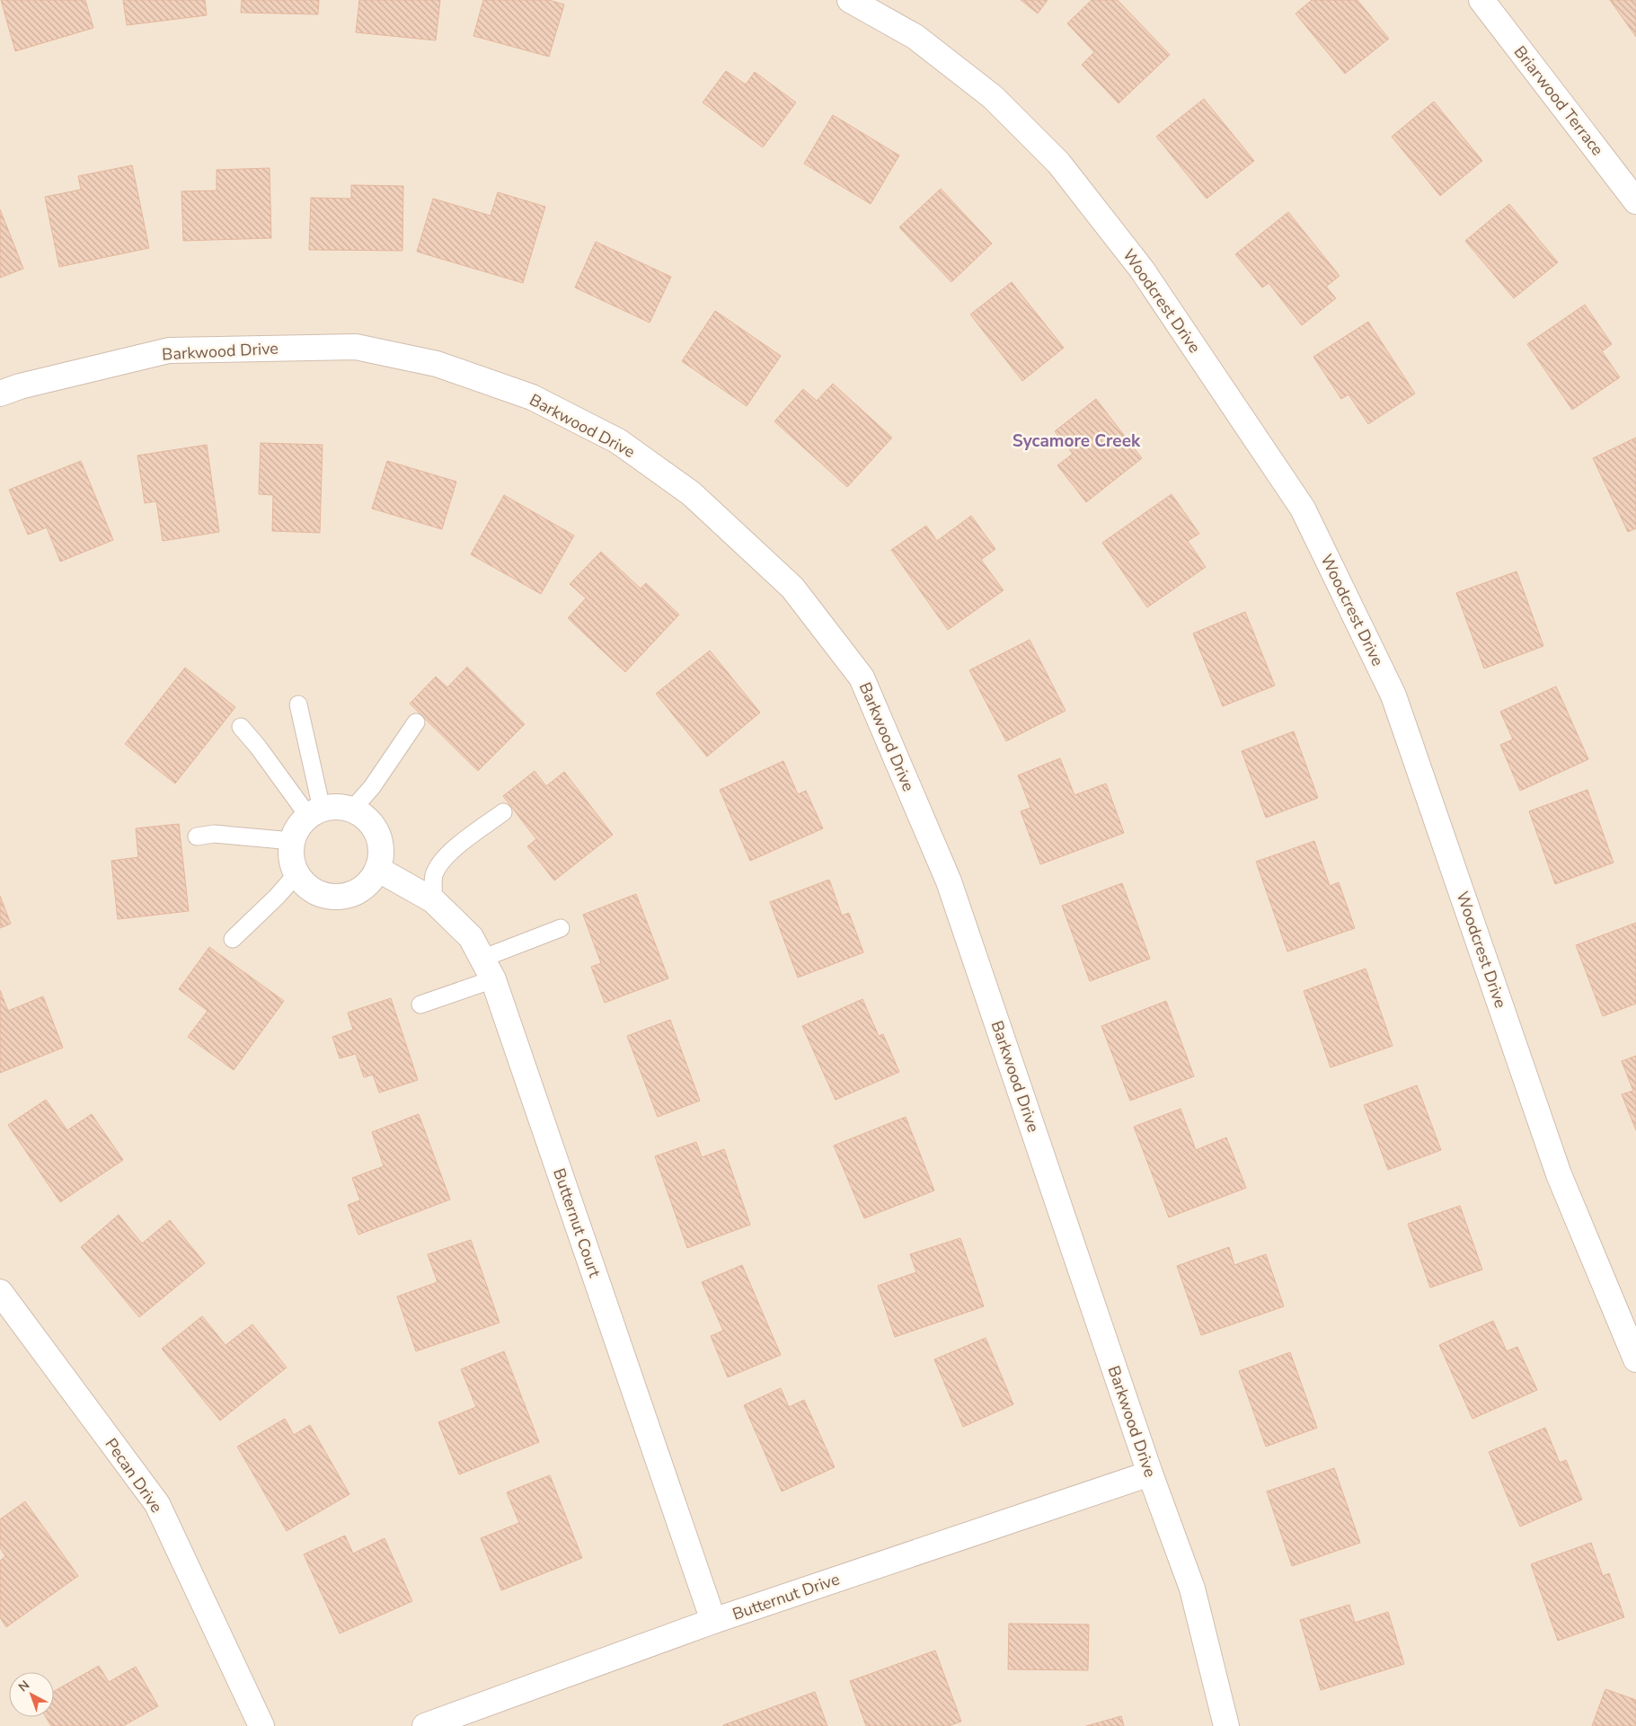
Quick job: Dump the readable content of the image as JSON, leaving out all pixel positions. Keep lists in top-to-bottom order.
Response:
{
  "streets": {
    "street": [
      "Briarwood Terrace",
      "Woodcrest Drive",
      "Barkwood Drive",
      "Butternut Court",
      "Pecan Drive",
      "Butternut Drive"
    ]
  },
  "crossings": [
    ["Barkwood Drive", "Butternut Drive"],
    ["Butternut Court", "Butternut Drive"]
  ],
  "districts": ["Sycamore Creek"],
  "north": "top left"
}
